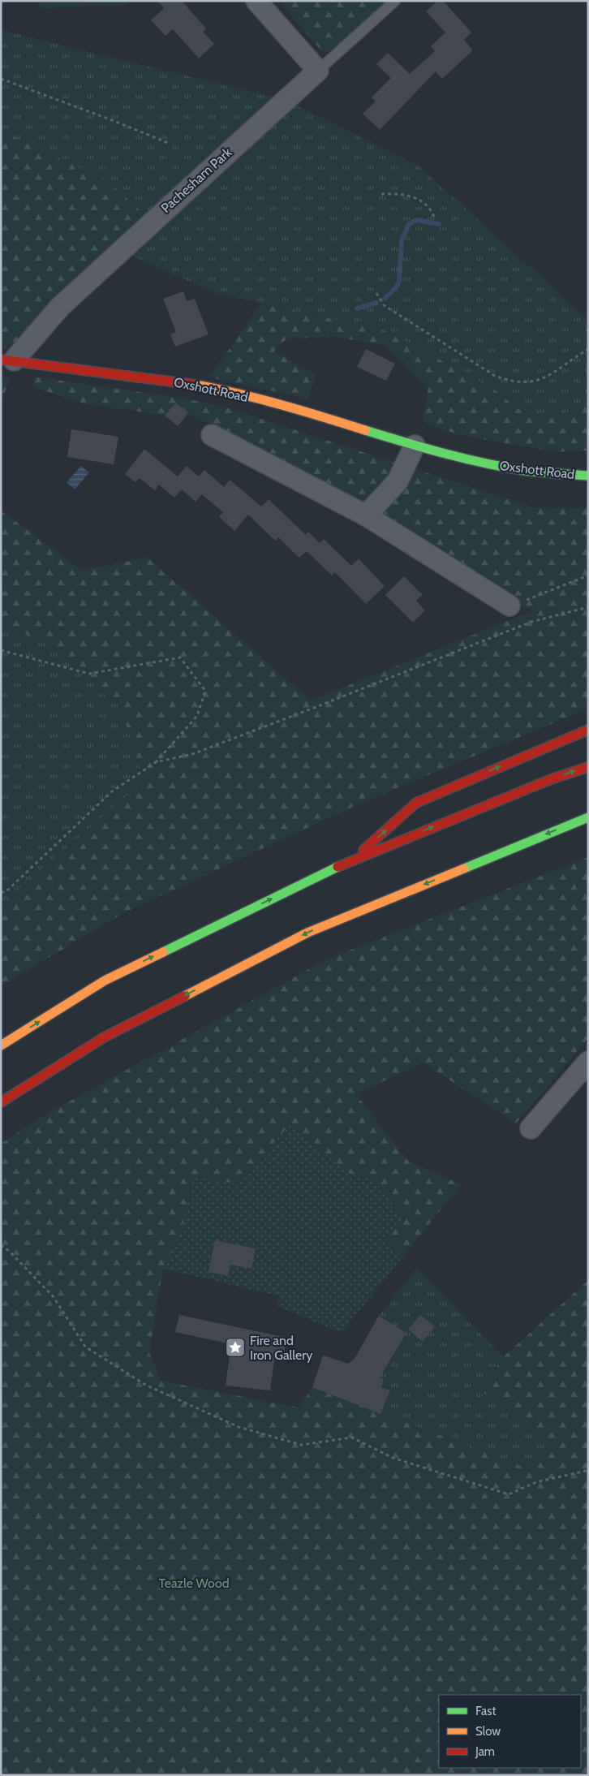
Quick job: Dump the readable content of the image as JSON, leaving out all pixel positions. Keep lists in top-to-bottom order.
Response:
{
  "streets": {
    "main road": ["Oxshott Road"],
    "street": ["Pachesham Park"]
  },
  "crossings": [
    ["Pachesham Park", "Oxshott Road"]
  ],
  "parks": ["Teazle Wood"],
  "places": {
    "place": ["Fire and Iron Gallery"]
  },
  "legend": ["Fast", "Slow", "Jam"]
}
